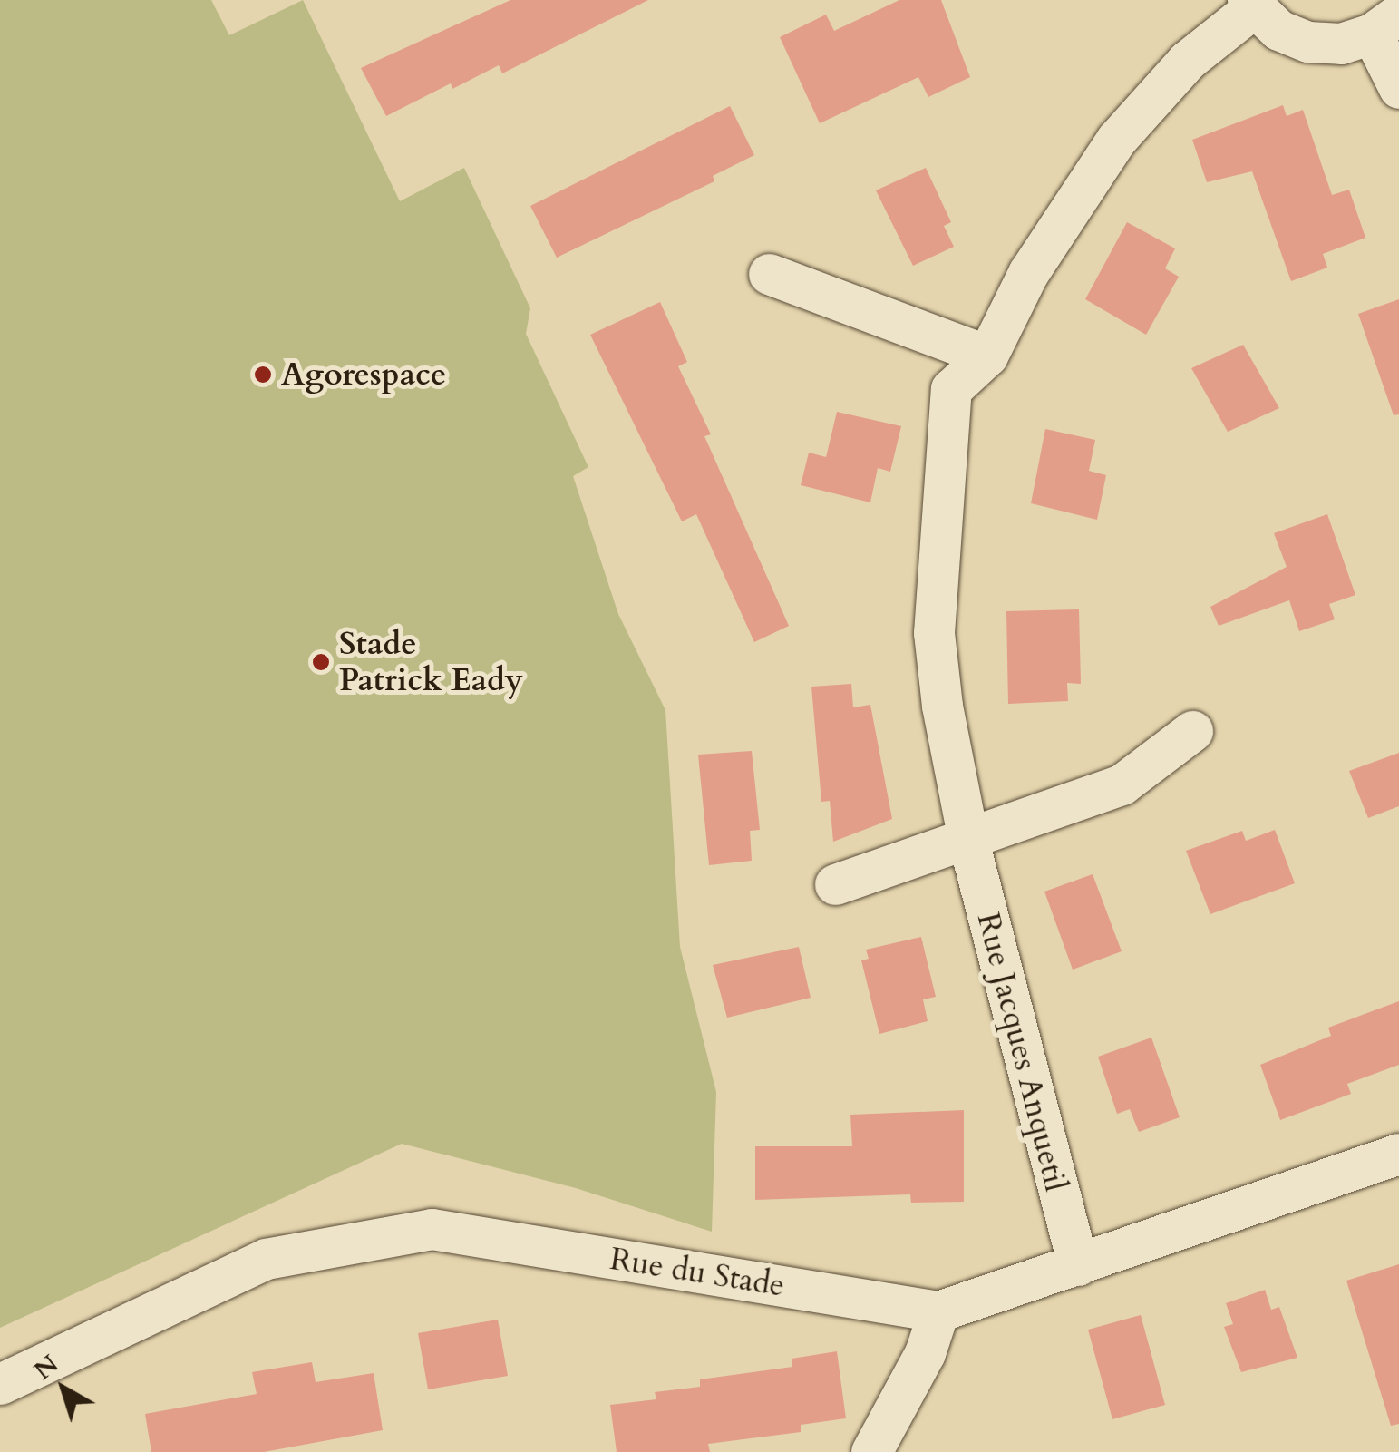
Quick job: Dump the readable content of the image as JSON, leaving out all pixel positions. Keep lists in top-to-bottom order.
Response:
{
  "streets": {
    "street": ["Rue Jacques Anquetil", "Rue du Stade"]
  },
  "crossings": [
    ["Rue Jacques Anquetil", "Rue du Stade"]
  ],
  "places": ["Agorespace", "Stade Patrick Eady"],
  "north": "top left"
}
